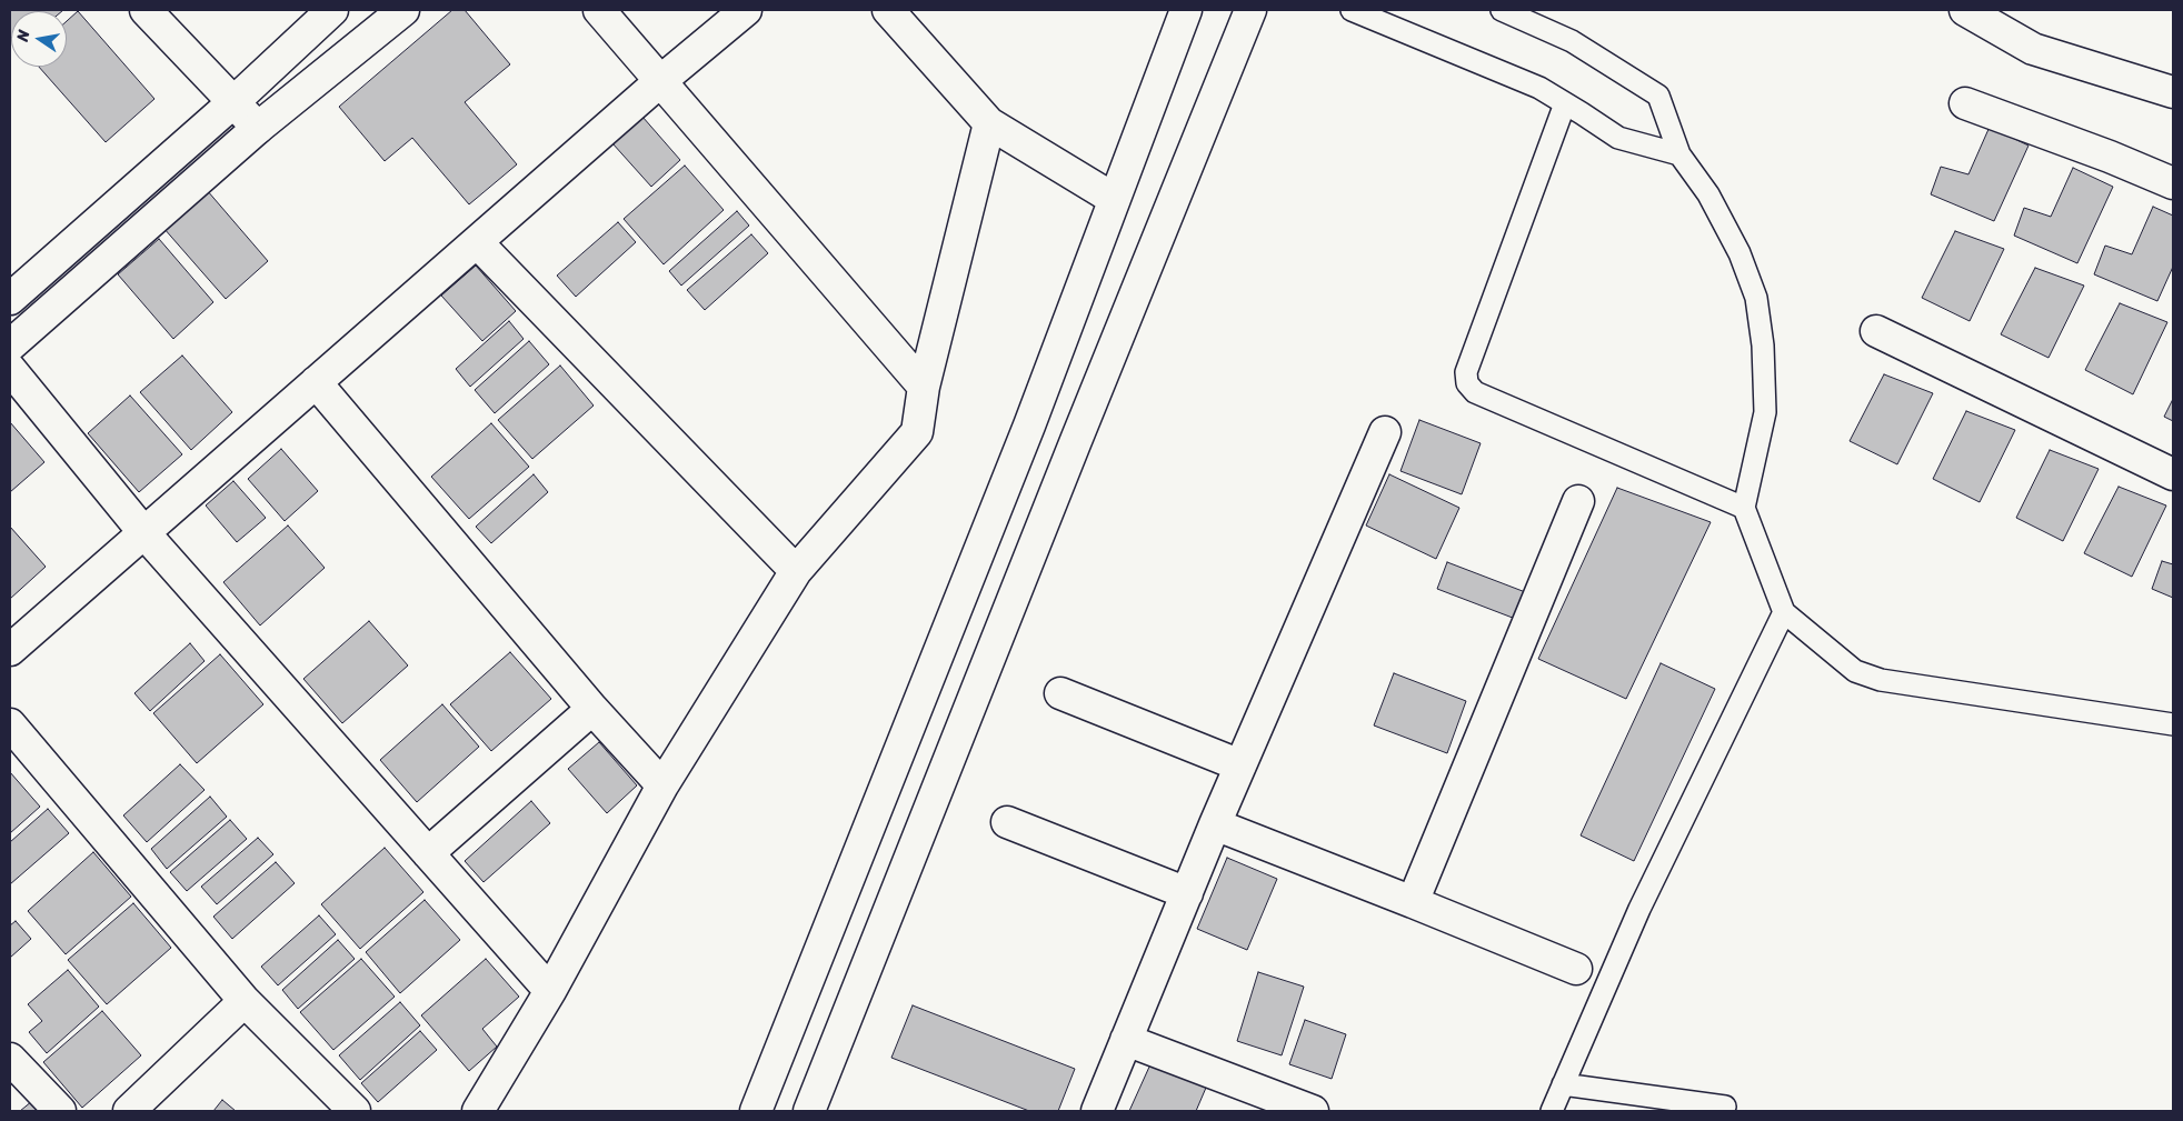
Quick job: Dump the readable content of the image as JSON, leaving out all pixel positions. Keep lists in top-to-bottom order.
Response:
{
  "north": "left"
}
